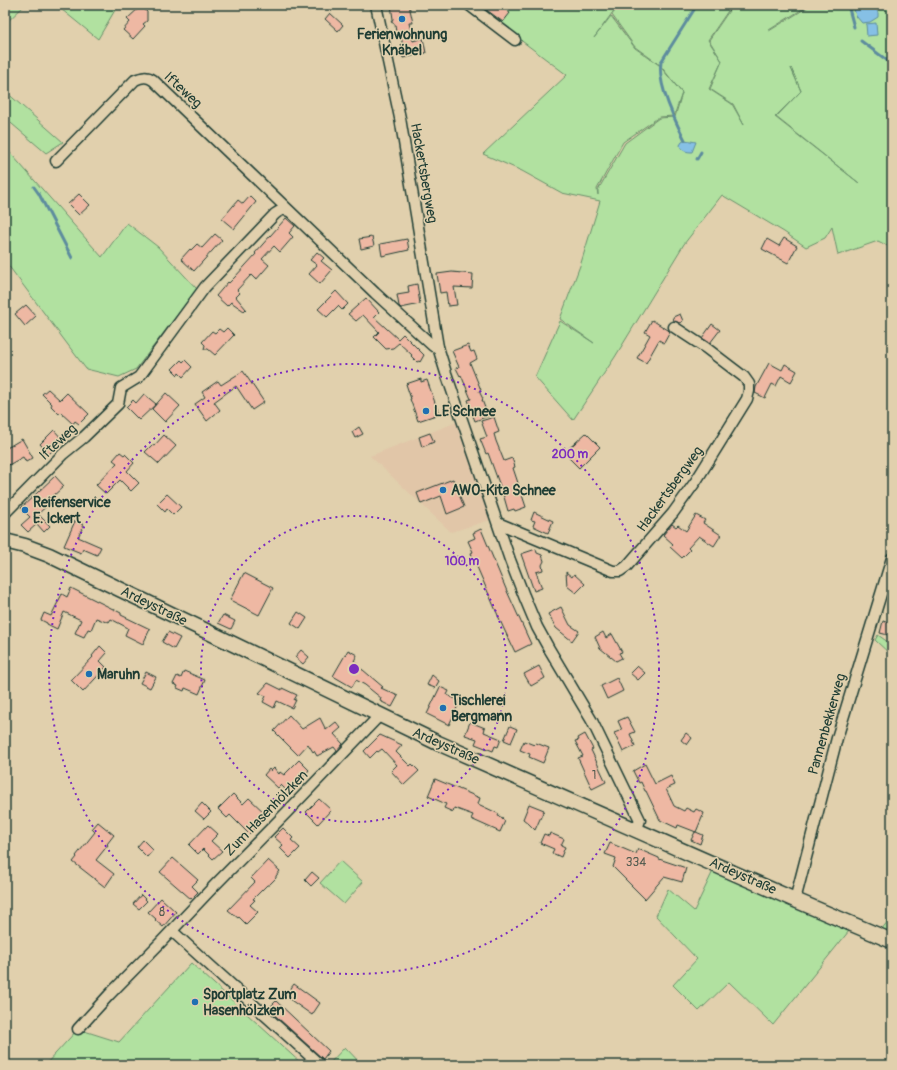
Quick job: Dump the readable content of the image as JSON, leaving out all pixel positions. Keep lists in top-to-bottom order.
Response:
{
  "streets": {
    "main road": ["Ardeystraße"],
    "street": [
      "Ifteweg",
      "Hackertsbergweg",
      "Pannenbekkerweg",
      "Zum Hasenhölzken"
    ]
  },
  "crossings": [
    ["Hackertsbergweg", "Ardeystraße"],
    ["Ardeystraße", "Pannenbekkerweg"],
    ["Ardeystraße", "Zum Hasenhölzken"]
  ],
  "places": [
    "Ferienwohnung Knäbel",
    "LE Schnee",
    "AWO-Kita Schnee",
    "Reifenservice E. Ickert",
    "Maruhn",
    "Tischlerei Bergmann",
    "Sportplatz Zum Hasenhölzken"
  ],
  "house_numbers": ["1", "334", "8"],
  "rings": ["200 m", "100 m"]
}
